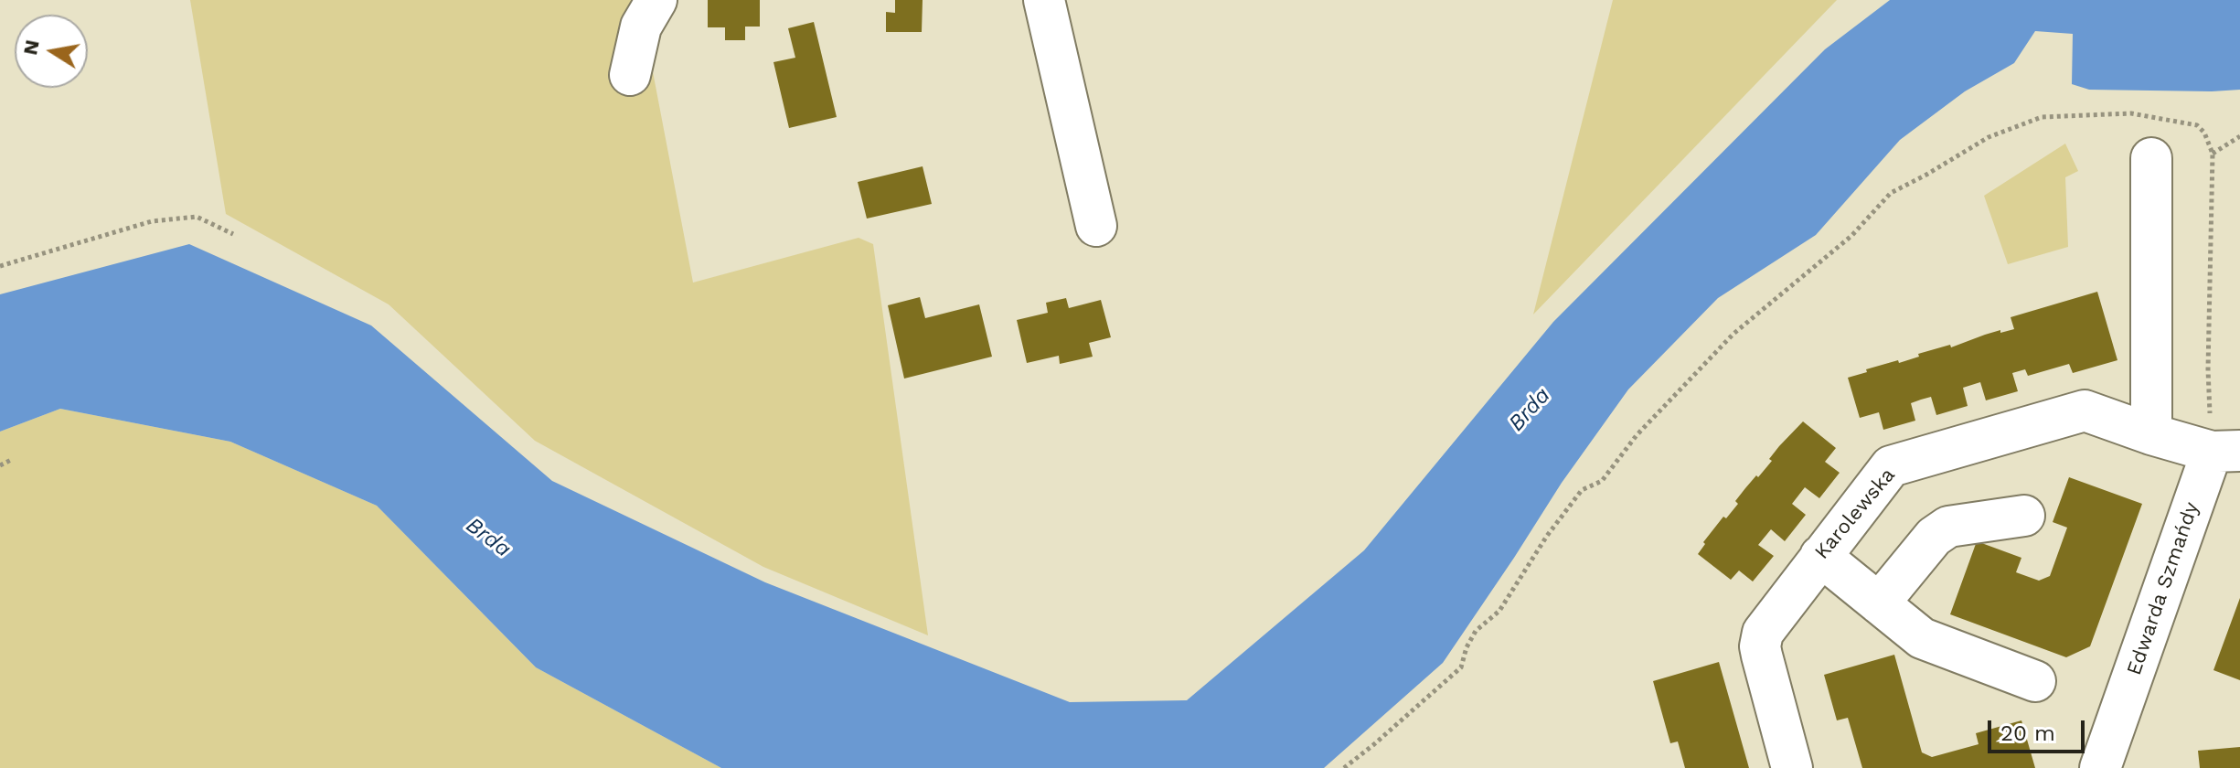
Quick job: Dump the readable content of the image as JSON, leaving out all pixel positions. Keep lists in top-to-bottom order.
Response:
{
  "streets": {
    "street": ["Karolewska", "Edwarda Szmańdy"]
  },
  "crossings": [
    ["Karolewska", "Edwarda Szmańdy"]
  ],
  "water": ["Brda"],
  "scale_bar": "20 m",
  "north": "left"
}
